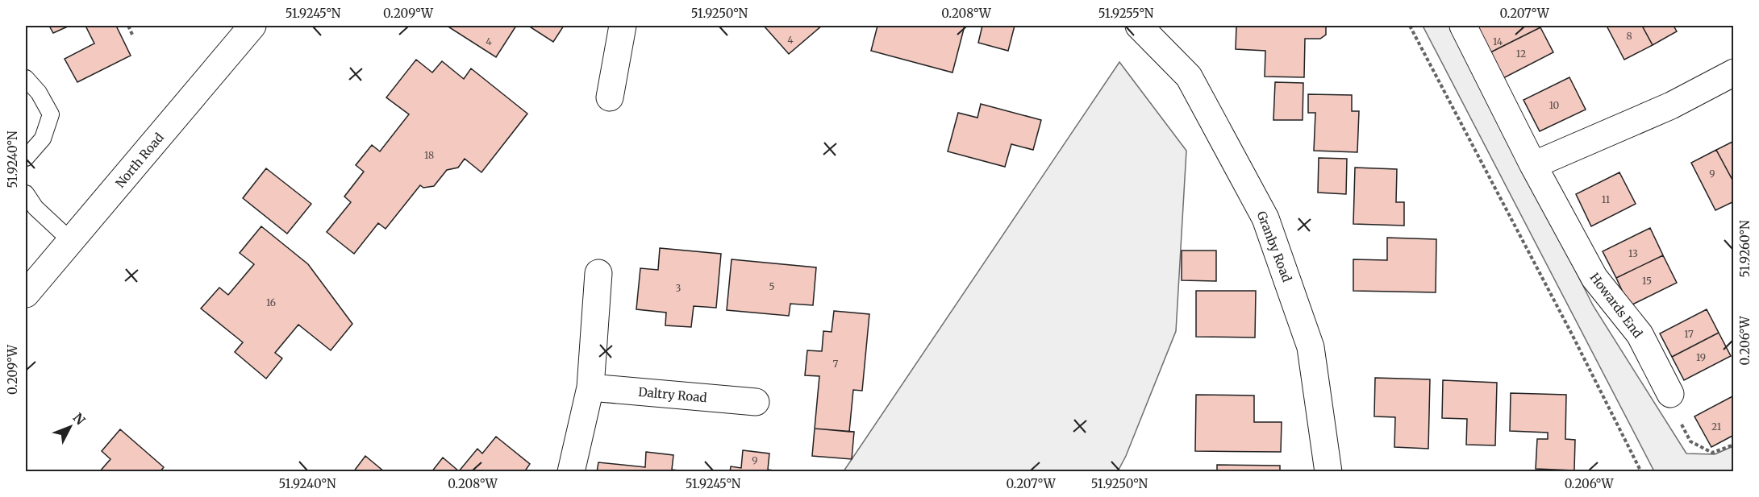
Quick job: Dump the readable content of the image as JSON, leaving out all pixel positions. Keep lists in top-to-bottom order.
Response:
{
  "streets": {
    "street": [
      "North Road",
      "Granby Road",
      "Howards End",
      "Daltry Road"
    ]
  },
  "house_numbers": [
    "8",
    "4",
    "4",
    "14",
    "12",
    "10",
    "18",
    "9",
    "11",
    "13",
    "15",
    "5",
    "3",
    "16",
    "17",
    "19",
    "7",
    "21",
    "9"
  ],
  "north": "top right",
  "coordinates": [
    "51.9245°N",
    "0.209°W",
    "51.9250°N",
    "0.208°W",
    "51.9255°N",
    "0.207°W",
    "51.9240°N",
    "51.9260°N",
    "0.206°W"
  ]
}
